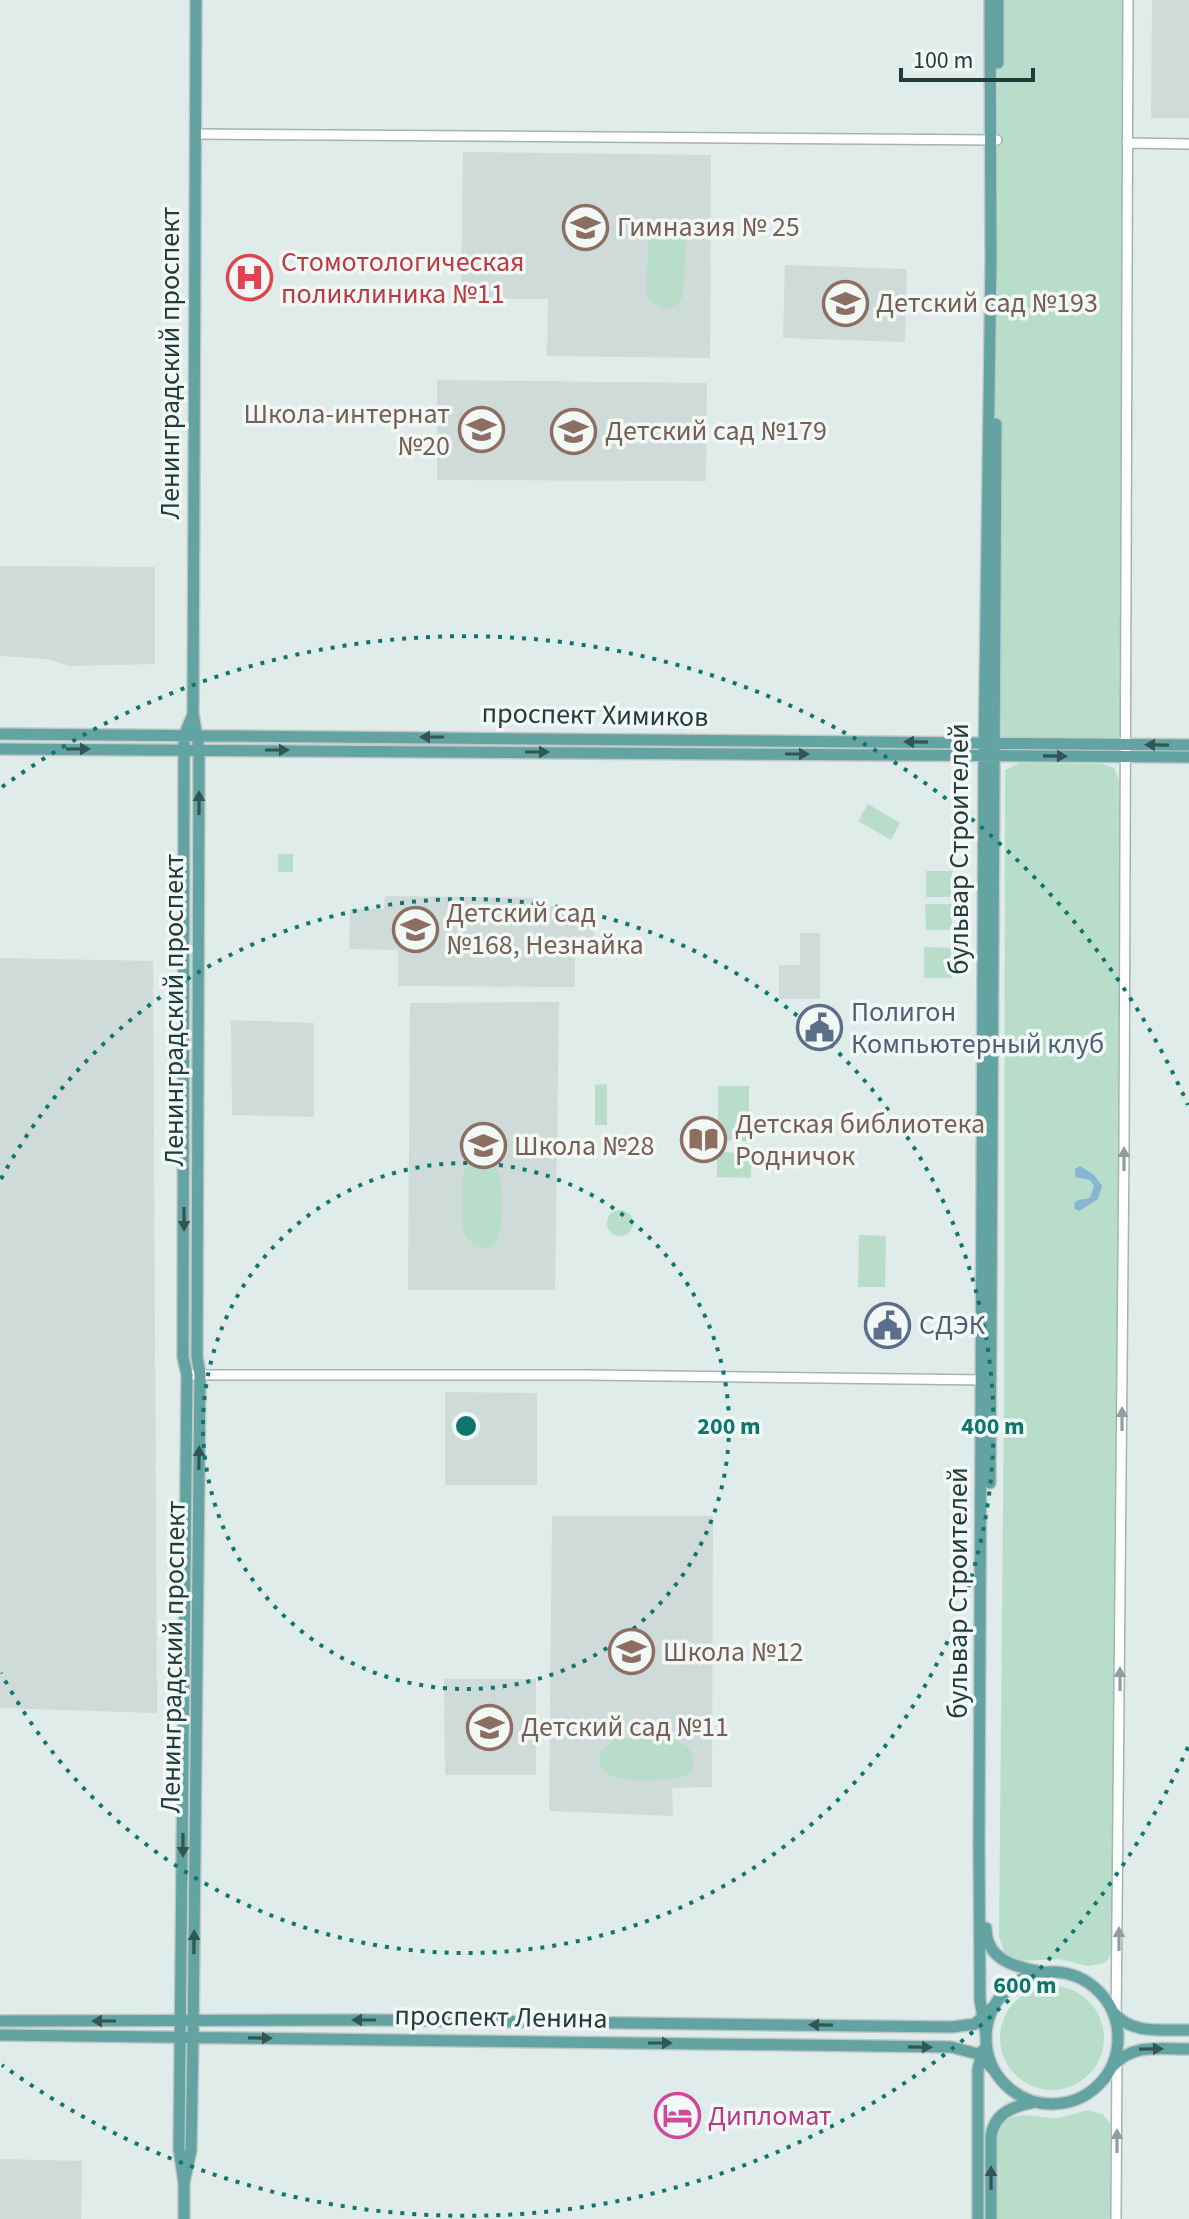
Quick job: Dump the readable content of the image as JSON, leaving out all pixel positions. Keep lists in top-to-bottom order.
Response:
{
  "streets": {
    "main road": [
      "Ленинградский проспект",
      "проспект Химиков",
      "бульвар Строителей",
      "проспект Ленина"
    ]
  },
  "crossings": [
    ["Ленинградский проспект", "проспект Химиков"],
    ["Ленинградский проспект", "проспект Ленина"],
    ["проспект Химиков", "бульвар Строителей"],
    ["бульвар Строителей", "проспект Ленина"]
  ],
  "places": {
    "school or university": [
      "Гимназия № 25",
      "Детский сад №193",
      "Школа-интернат №20",
      "Детский сад №179",
      "Детский сад №168, Незнайка",
      "Школа №28",
      "Школа №12",
      "Детский сад №11"
    ],
    "hospital": ["Стомотологическая поликлиника №11"],
    "public building": ["Полигон Компьютерный клуб", "СДЭК"],
    "library": ["Детская библиотека Родничок"],
    "hotel": ["Дипломат"]
  },
  "scale_bar": "100 m",
  "rings": ["200 m", "400 m", "600 m"]
}
